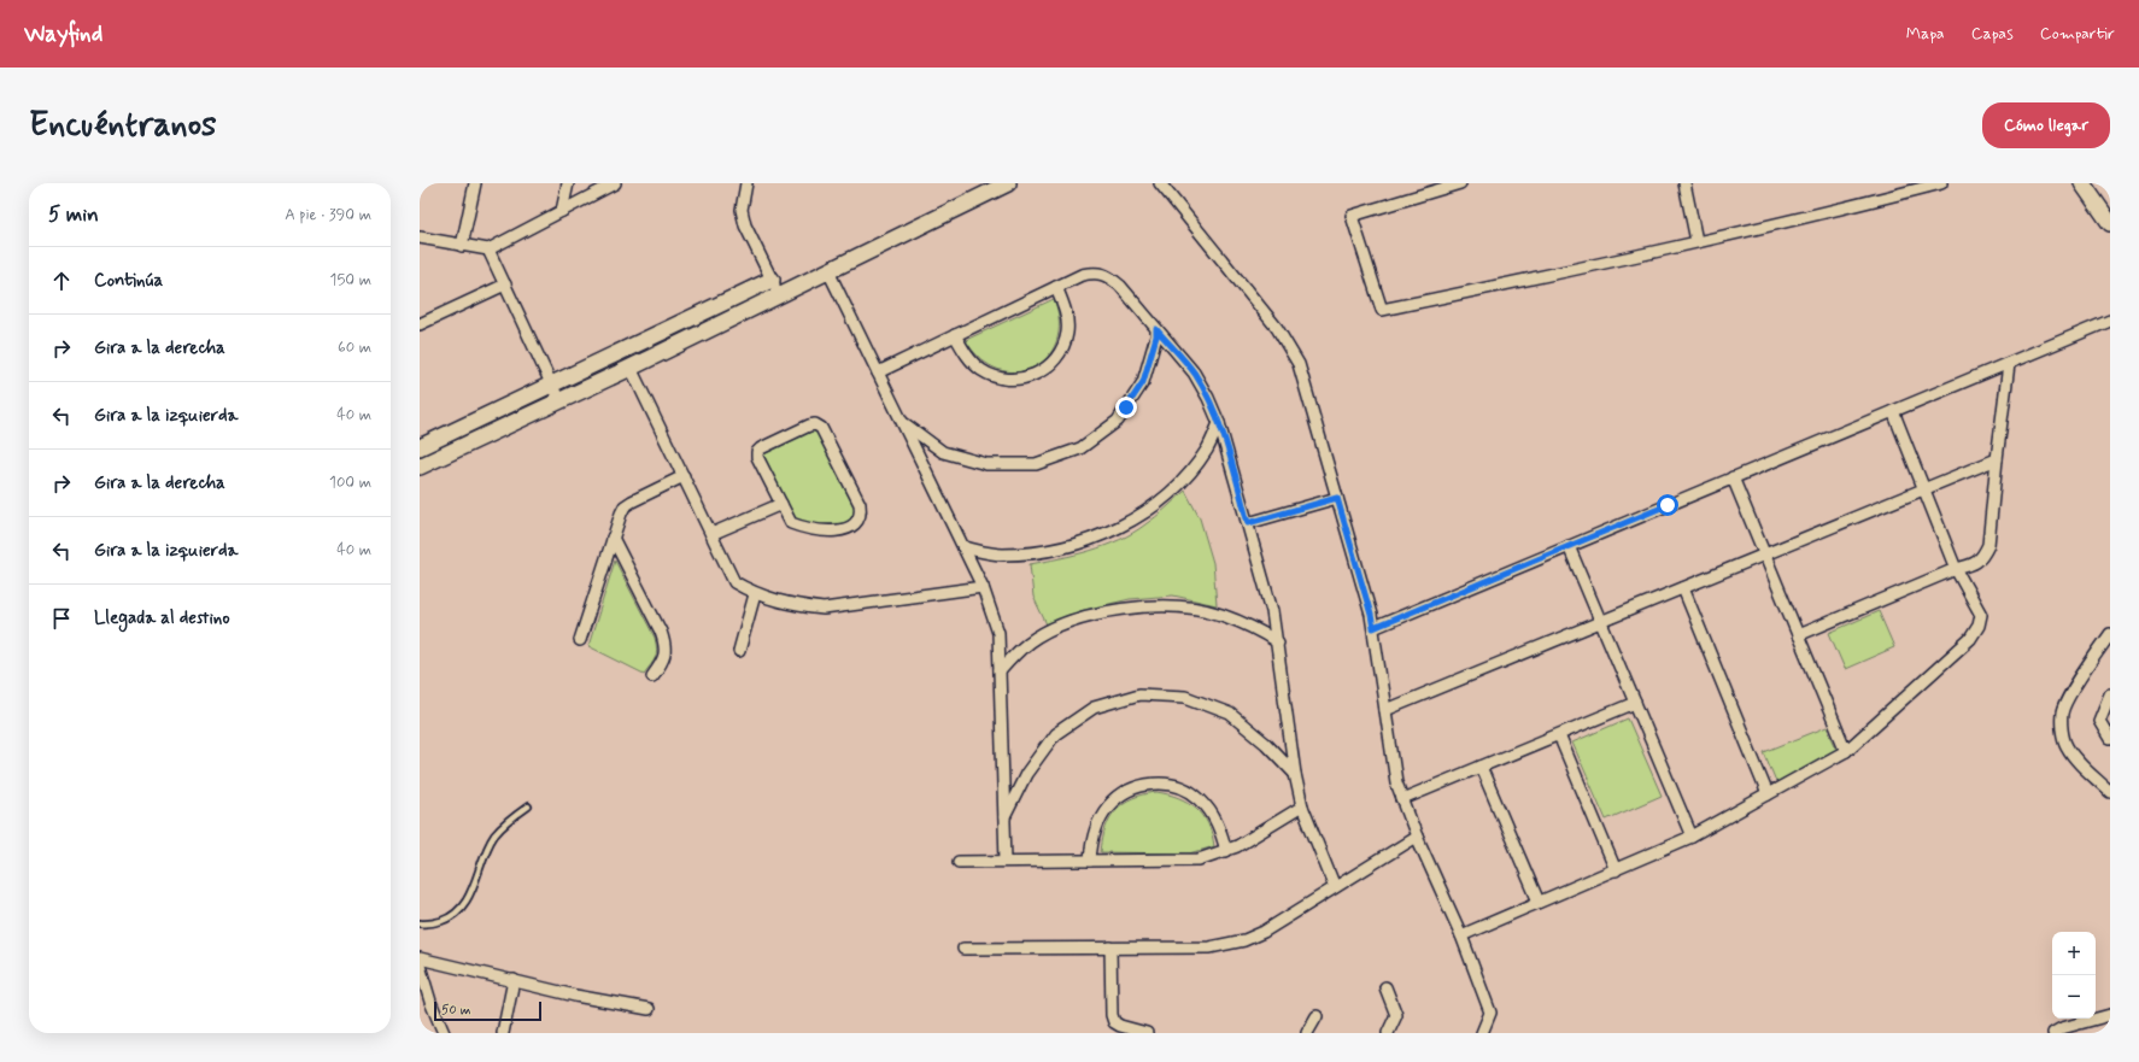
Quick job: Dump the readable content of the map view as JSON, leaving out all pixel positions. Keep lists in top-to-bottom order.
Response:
{
  "scale_bar": "50 m",
  "page": {
    "header": "Wayfind",
    "nav": ["Mapa", "Capas", "Compartir"],
    "buttons": "Cómo llegar",
    "title": "Encuéntranos",
    "heading": ["5 min", "A pie · 390 m"],
    "list": [
      ["Continúa", "150 m"],
      ["Gira a la derecha", "60 m"],
      ["Gira a la izquierda", "40 m"],
      ["Gira a la derecha", "100 m"],
      ["Gira a la izquierda", "40 m"],
      "Llegada al destino"
    ],
    "map_buttons": ["+", "−"],
    "scale": "50 m"
  }
}
